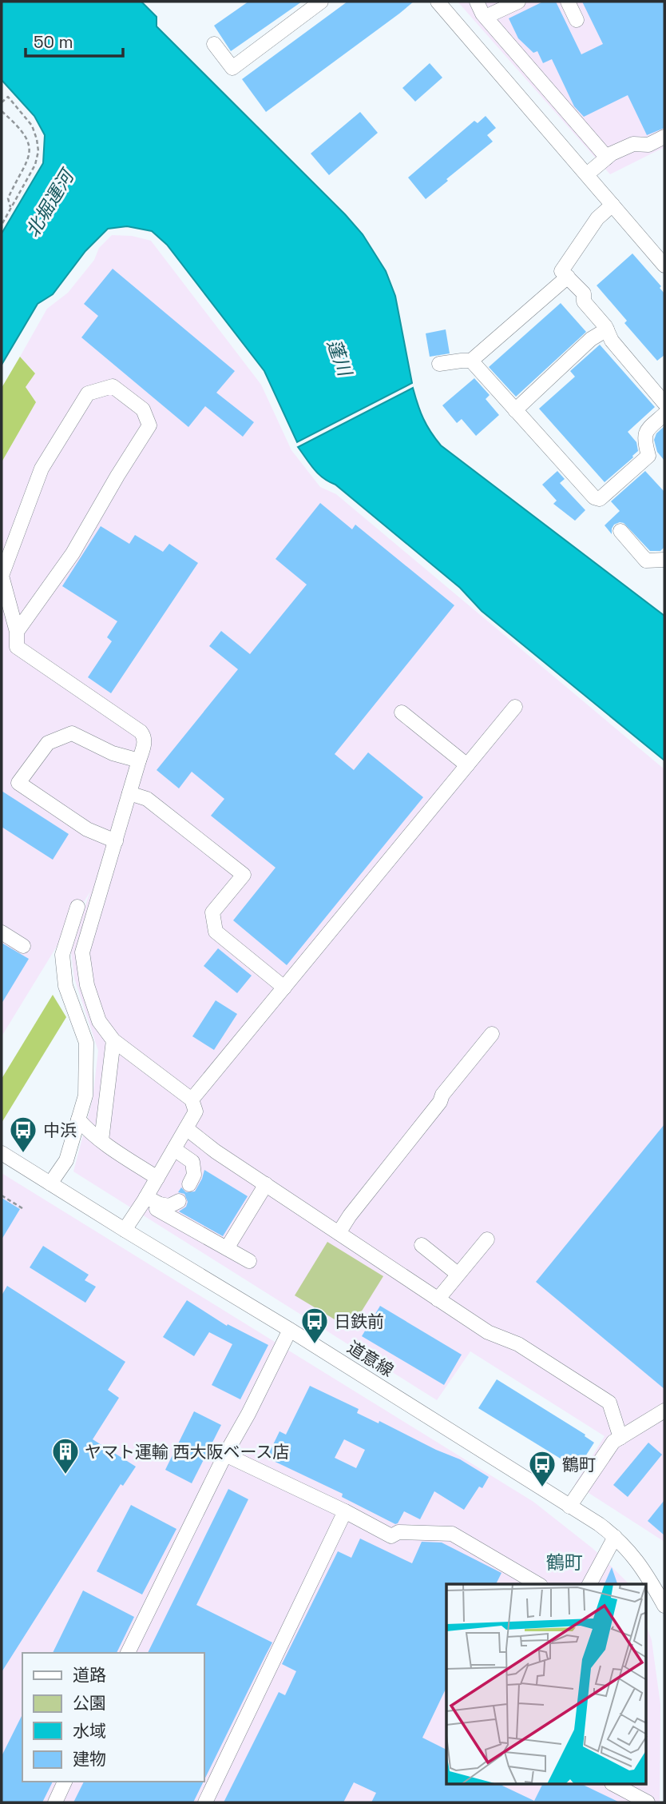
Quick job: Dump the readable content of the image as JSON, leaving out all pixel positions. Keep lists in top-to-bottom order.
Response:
{
  "streets": {
    "street": ["道意線"]
  },
  "districts": ["鶴町"],
  "water": ["北堀運河", "蓬川"],
  "places": {
    "bus stop": ["中浜", "日鉄前", "鶴町"],
    "building": ["ヤマト運輸 西大阪ベース店"]
  },
  "legend": [
    "道路",
    "公園",
    "水域",
    "建物"
  ],
  "scale_bar": "50 m"
}
